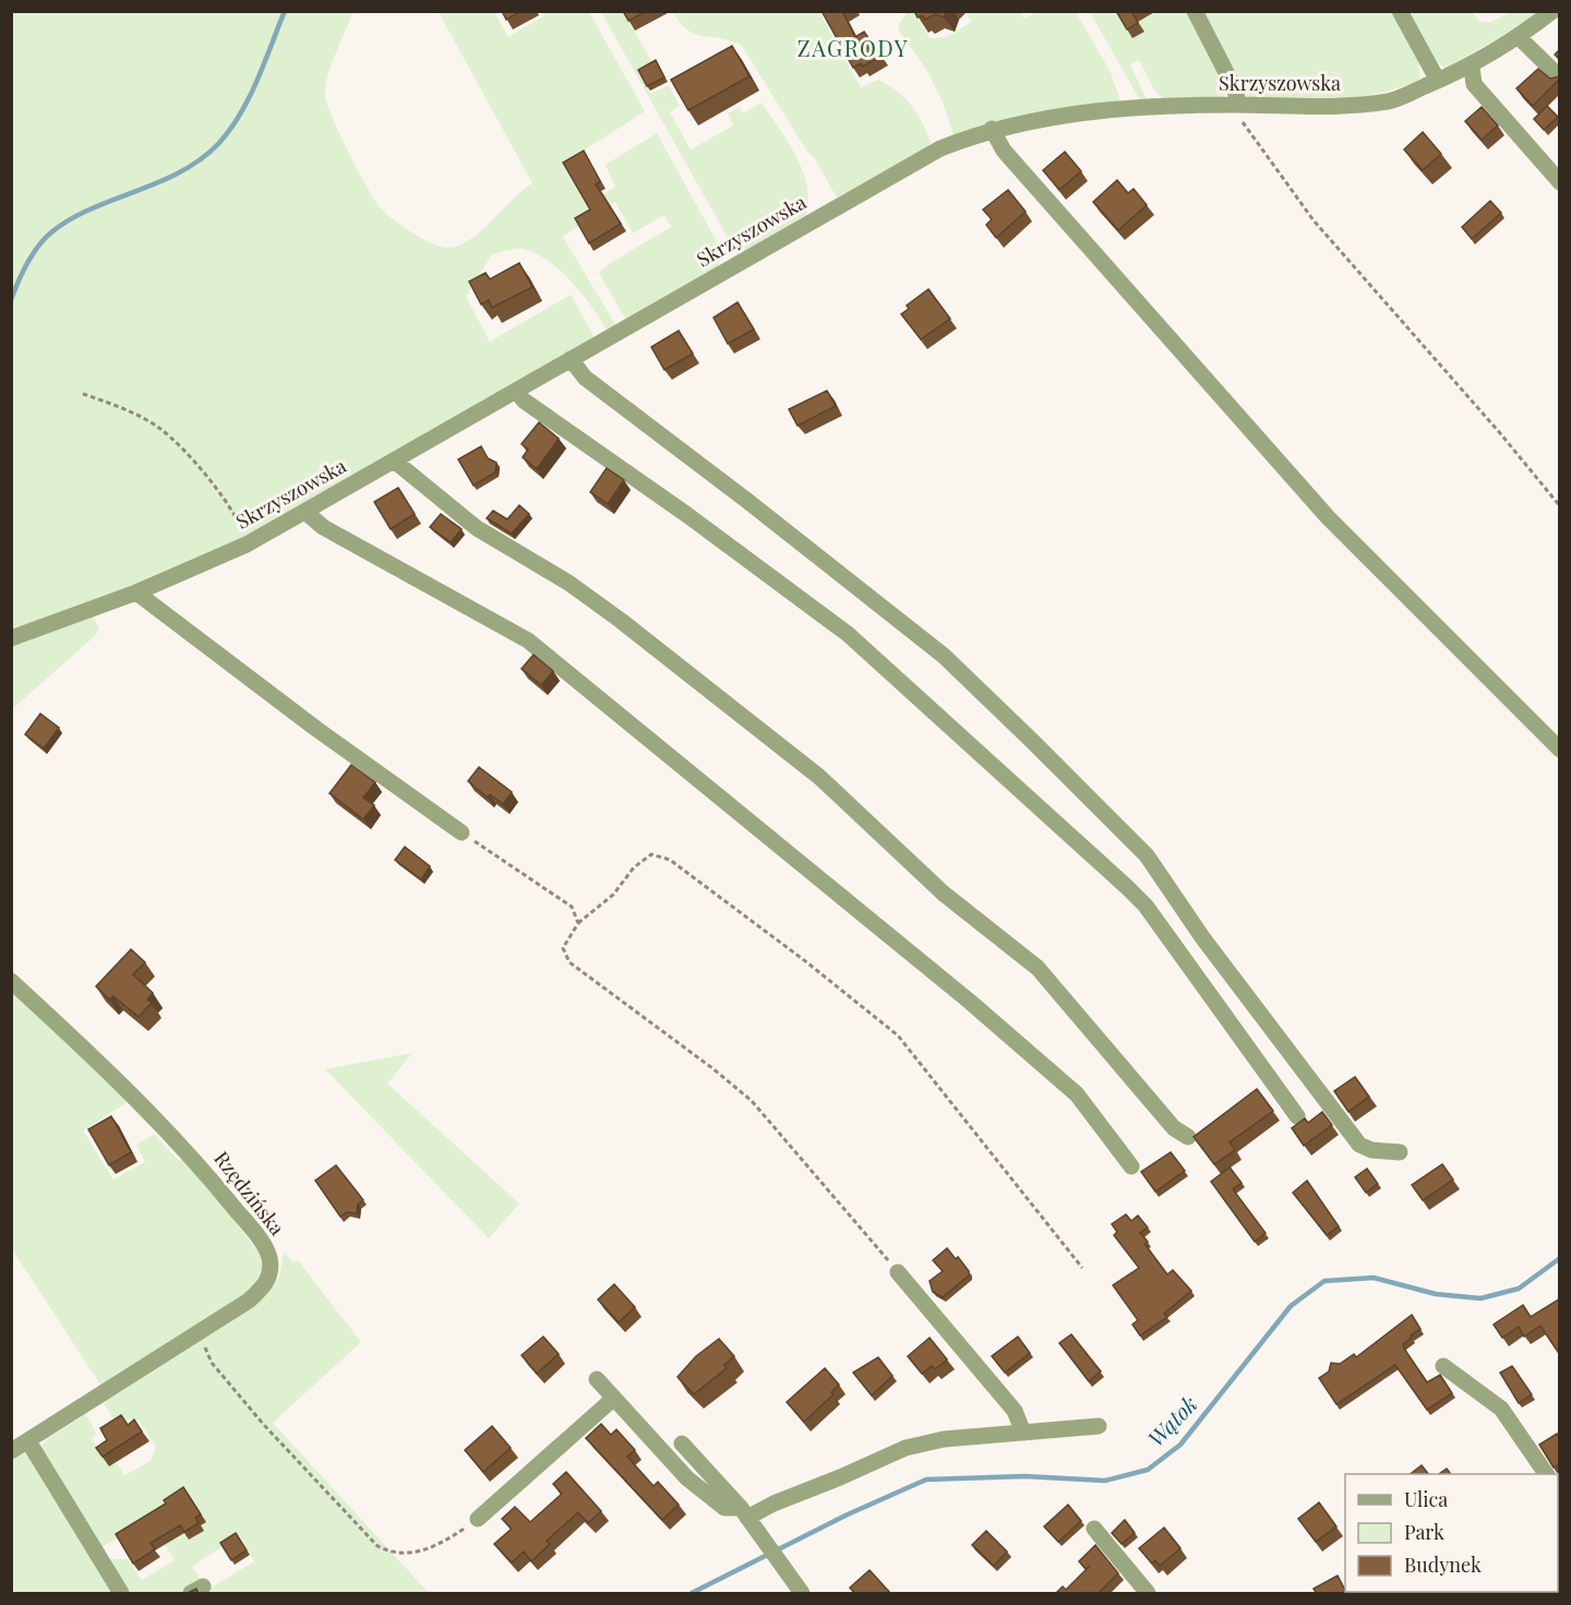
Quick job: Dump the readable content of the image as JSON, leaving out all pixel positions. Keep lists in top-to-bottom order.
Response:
{
  "streets": {
    "street": ["Skrzyszowska", "Rzędzińska"]
  },
  "districts": ["ZAGRODY"],
  "water": ["Wątok"],
  "legend": ["Ulica", "Park", "Budynek"]
}
